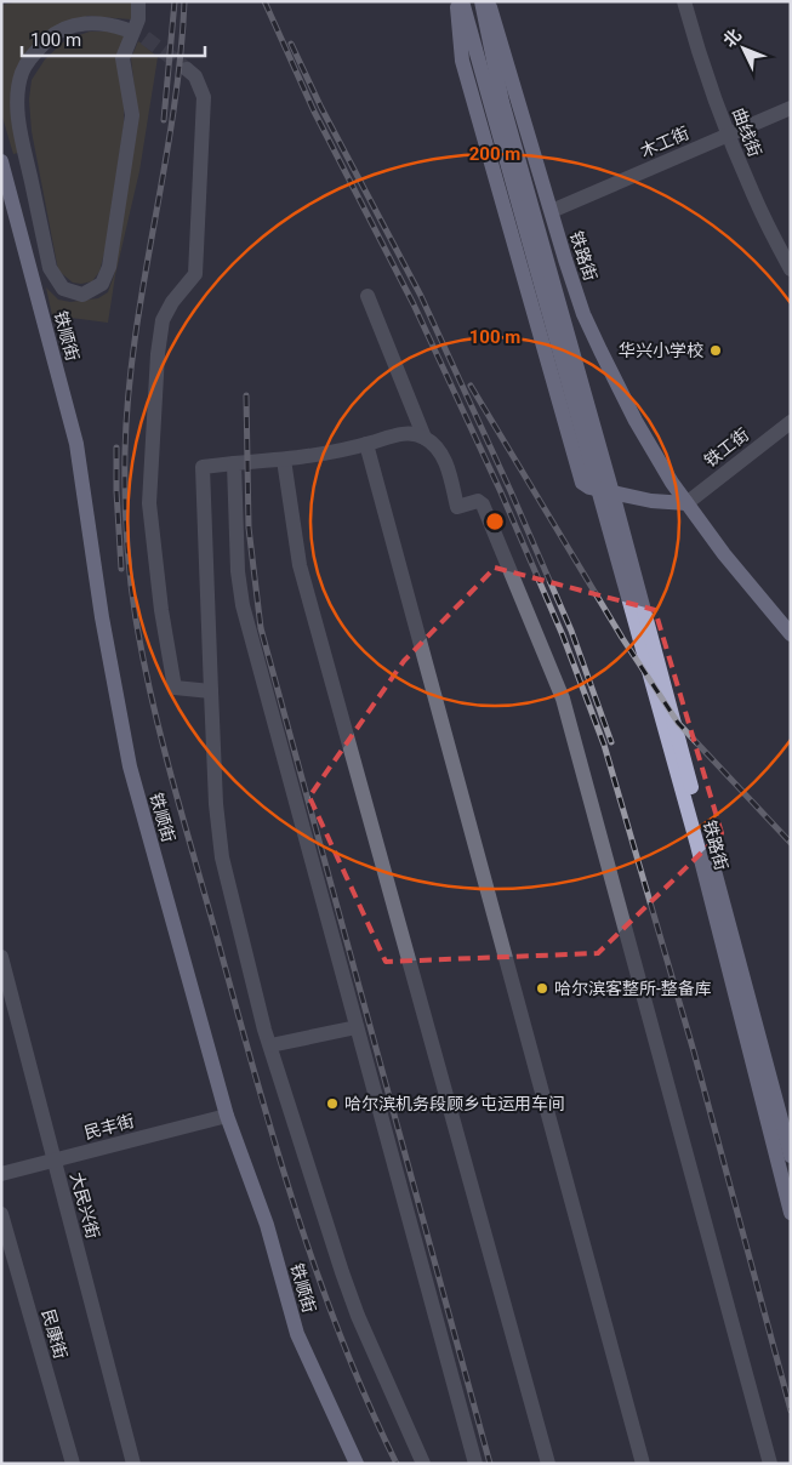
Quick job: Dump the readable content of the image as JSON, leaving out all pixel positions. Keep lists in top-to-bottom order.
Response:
{
  "streets": {
    "main road": ["铁路街", "铁顺街"],
    "street": [
      "曲线街",
      "木工街",
      "铁工街",
      "民丰街",
      "大民兴街",
      "民康街"
    ]
  },
  "crossings": [
    ["曲线街", "木工街"],
    ["铁路街", "铁工街"],
    ["铁顺街", "民丰街"],
    ["民丰街", "大民兴街"]
  ],
  "places": ["华兴小学校", "哈尔滨客整所-整备库", "哈尔滨机务段顾乡屯运用车间"],
  "scale_bar": "100 m",
  "north": "top left",
  "rings": ["200 m", "100 m"]
}
